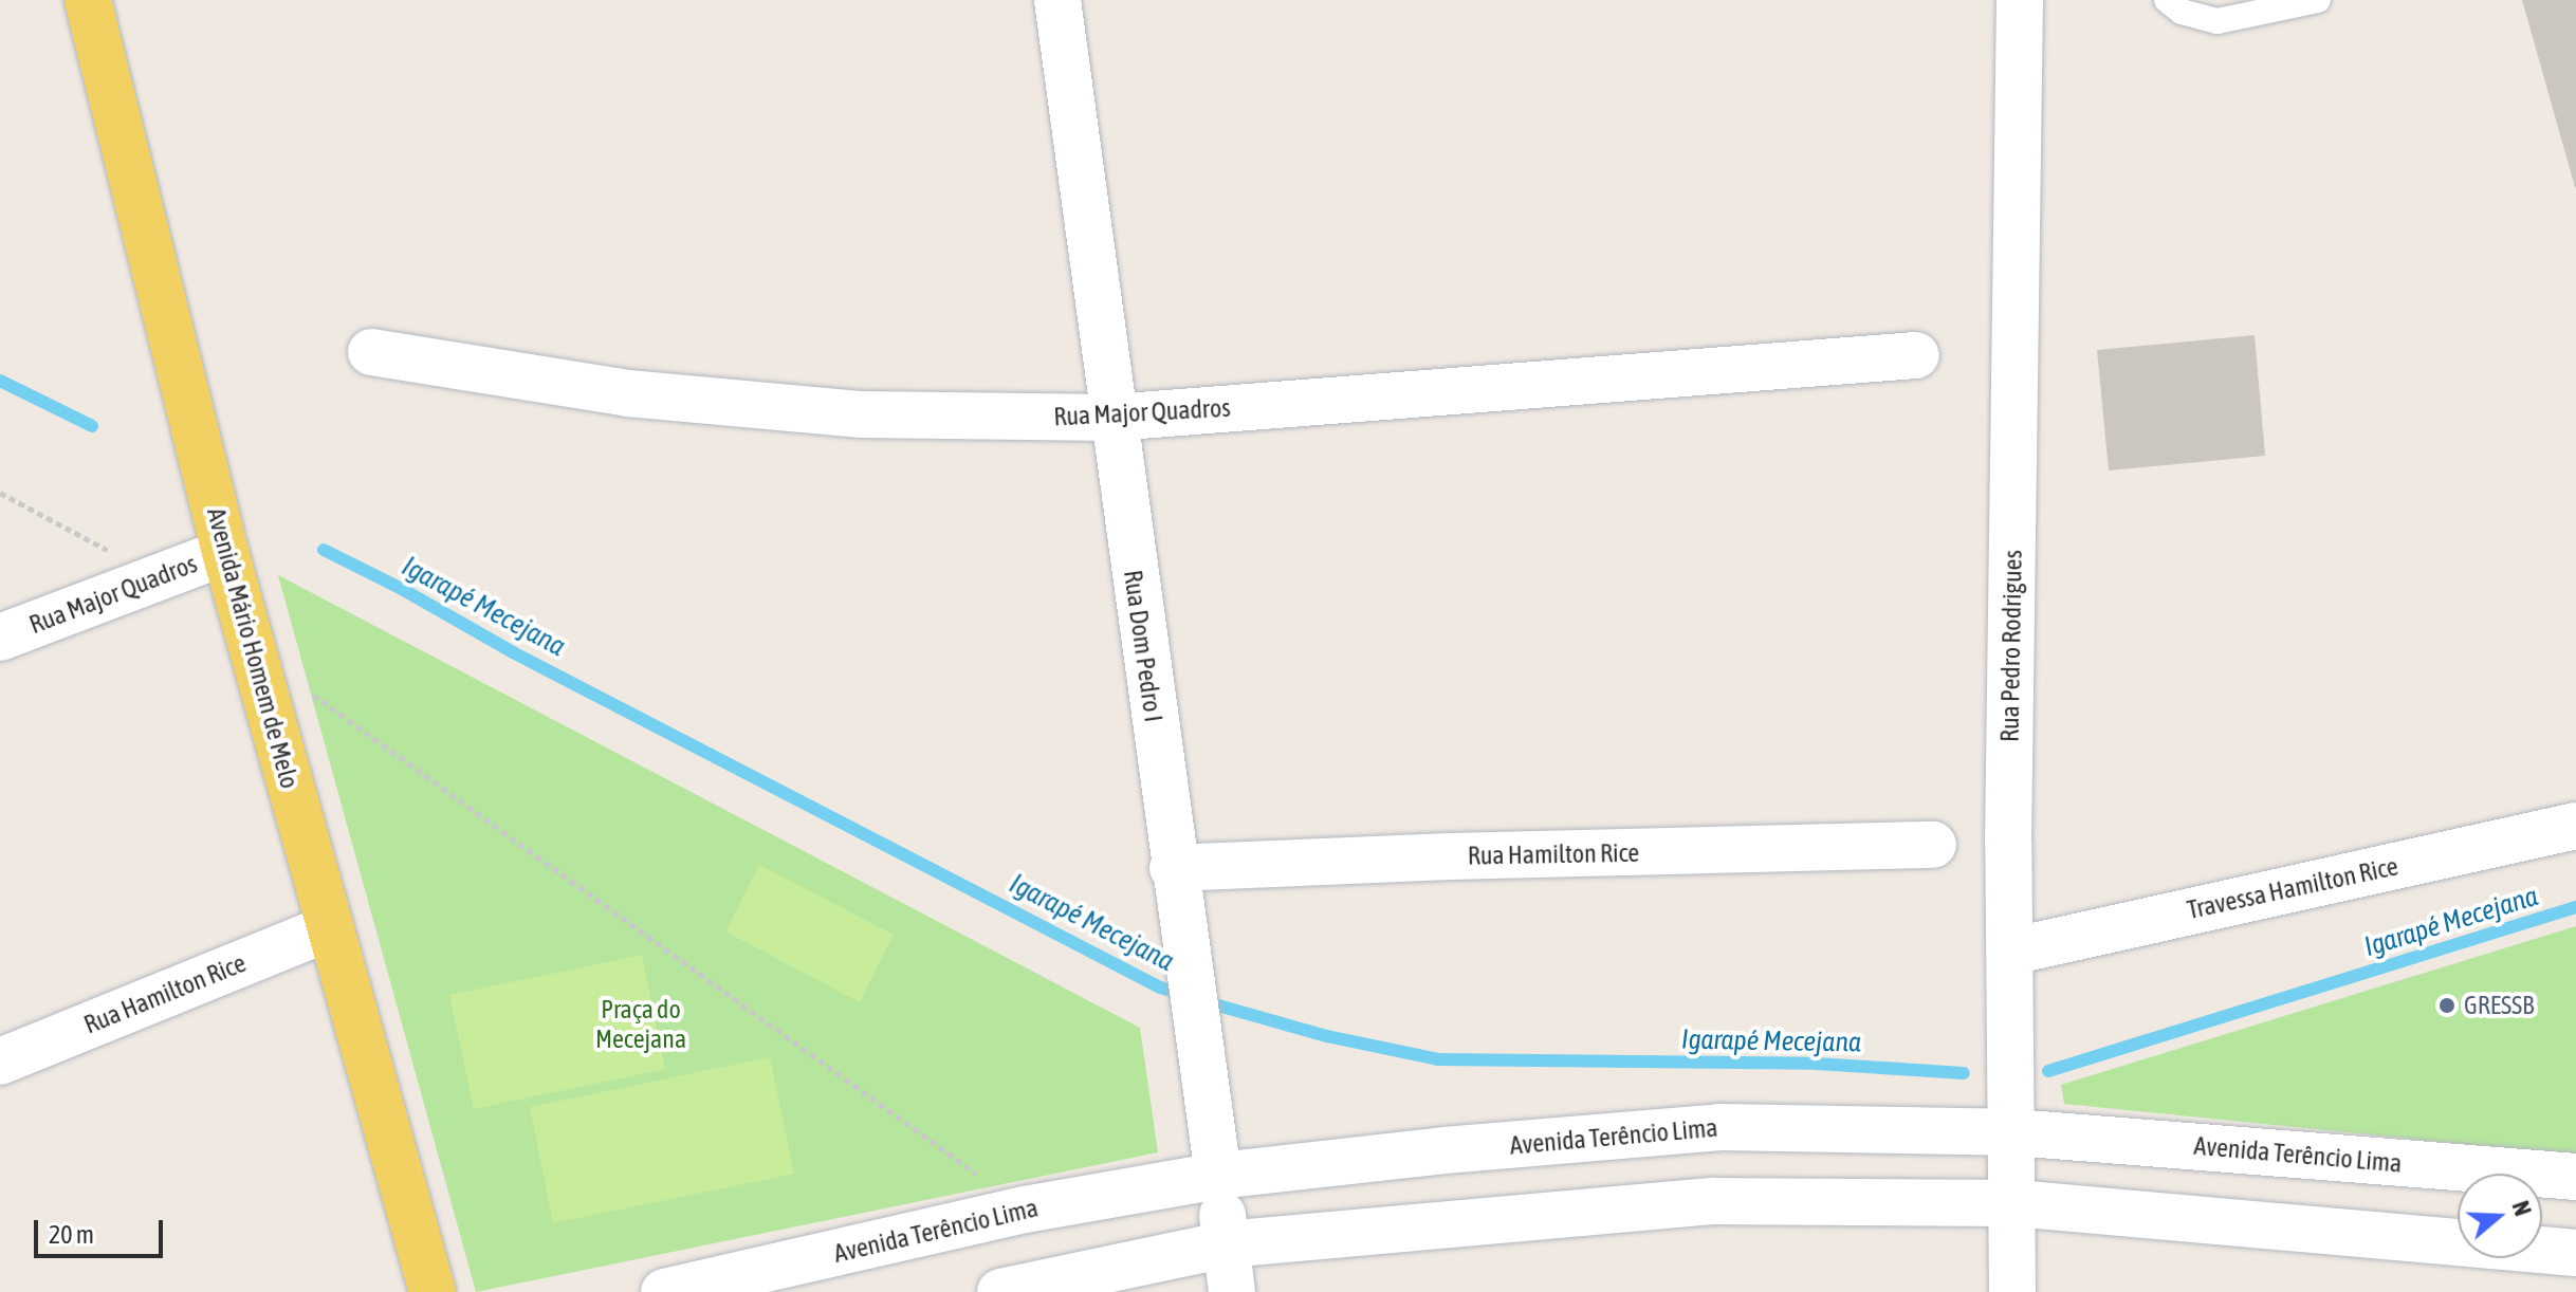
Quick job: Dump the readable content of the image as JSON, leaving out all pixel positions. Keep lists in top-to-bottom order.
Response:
{
  "streets": {
    "main road": ["Avenida Mário Homem de Melo"],
    "street": [
      "Rua Major Quadros",
      "Rua Dom Pedro I",
      "Rua Pedro Rodrigues",
      "Rua Hamilton Rice",
      "Travessa Hamilton Rice",
      "Avenida Terêncio Lima"
    ]
  },
  "crossings": [
    ["Rua Major Quadros", "Rua Dom Pedro I"],
    ["Rua Major Quadros", "Avenida Mário Homem de Melo"],
    ["Rua Dom Pedro I", "Rua Hamilton Rice"],
    ["Rua Dom Pedro I", "Avenida Terêncio Lima"],
    ["Rua Pedro Rodrigues", "Travessa Hamilton Rice"],
    ["Rua Pedro Rodrigues", "Avenida Terêncio Lima"],
    ["Avenida Mário Homem de Melo", "Rua Hamilton Rice"]
  ],
  "water": ["Igarapé Mecejana"],
  "parks": ["Praça do Mecejana"],
  "places": ["GRESSB"],
  "scale_bar": "20 m",
  "north": "right"
}
